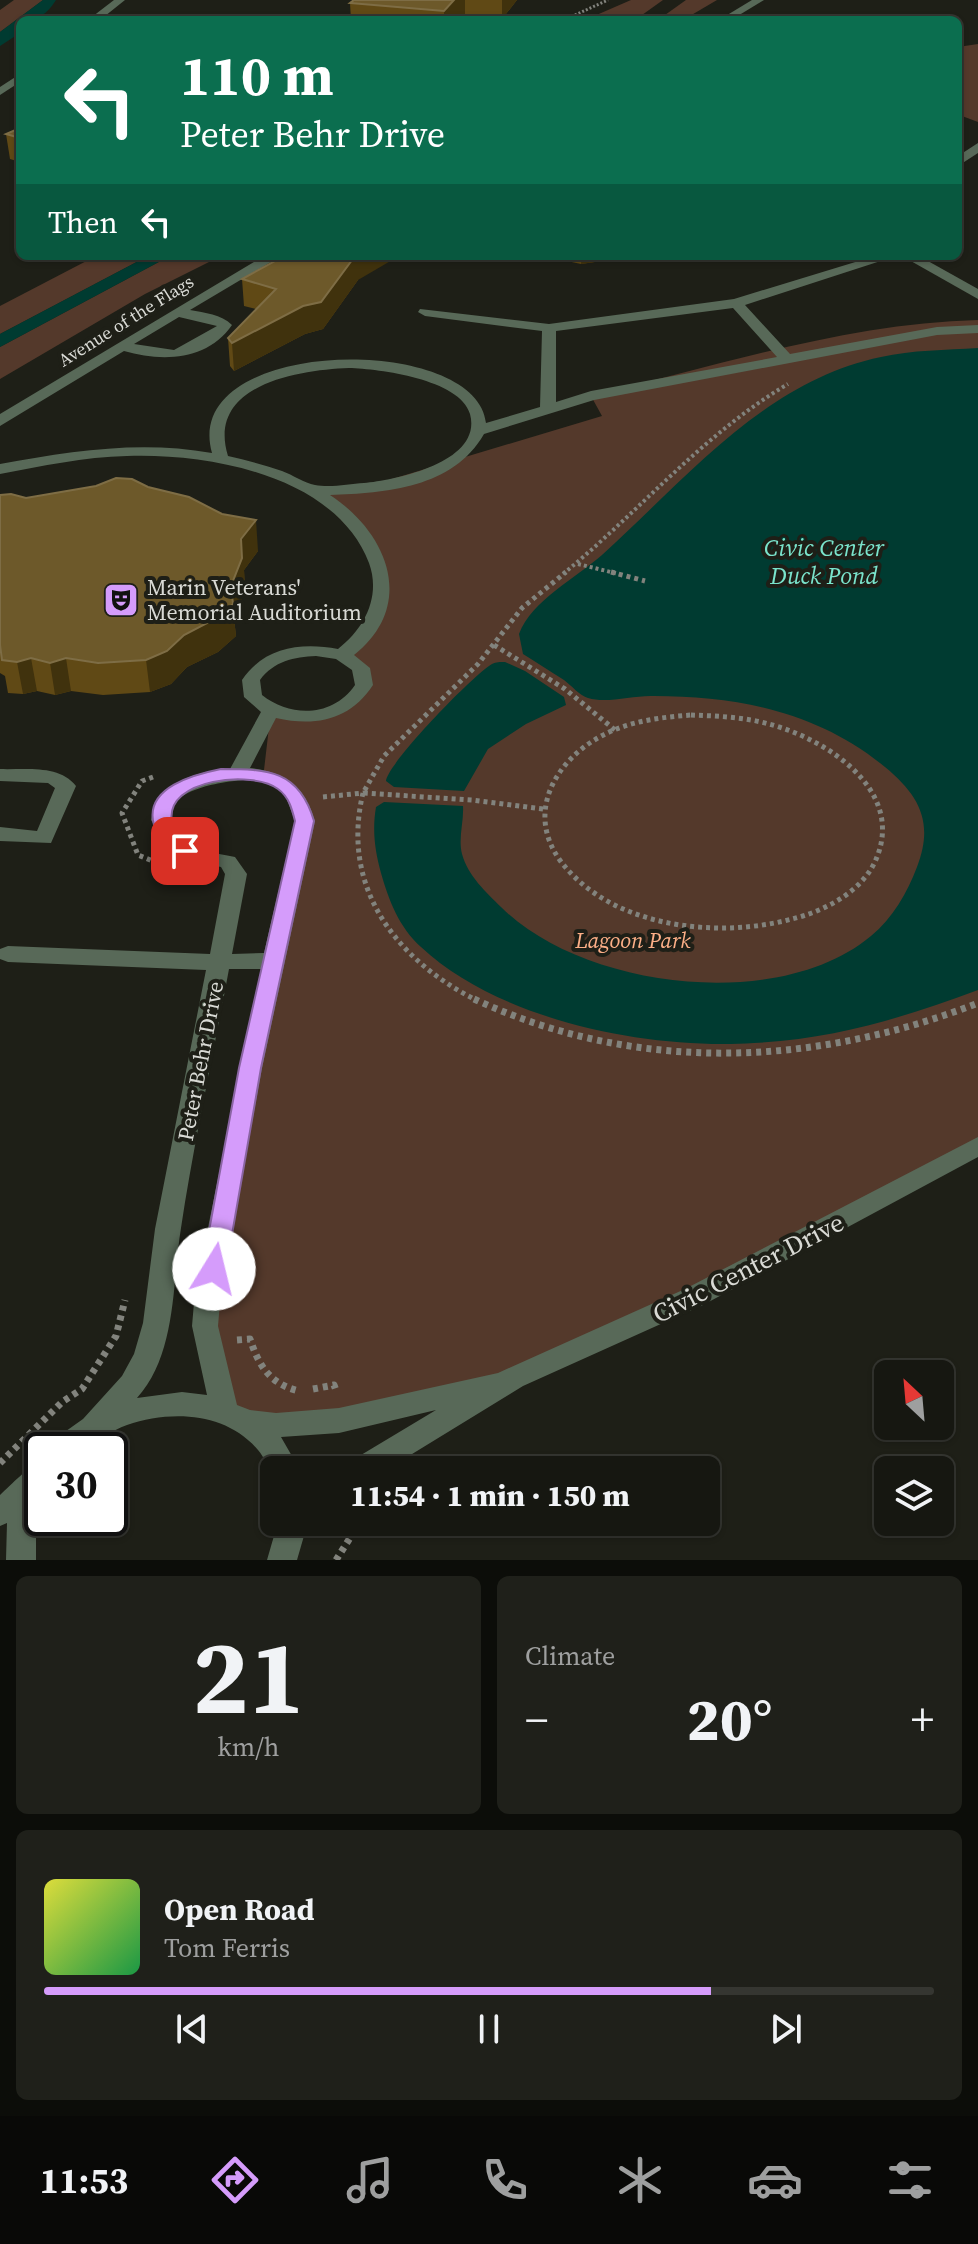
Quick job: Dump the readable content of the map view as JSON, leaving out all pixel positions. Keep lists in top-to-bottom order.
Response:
{
  "streets": {
    "street": ["Avenue of the Flags", "Peter Behr Drive", "Civic Center Drive"]
  },
  "crossings": [
    ["Peter Behr Drive", "Civic Center Drive"]
  ],
  "water": ["Civic Center Duck Pond"],
  "parks": ["Lagoon Park"],
  "places": {
    "theatre": ["Marin Veterans' Memorial Auditorium"]
  },
  "north": "top left",
  "page": {
    "turn": ["110 m", "Peter Behr Drive"],
    "then": "Then",
    "limit": "30",
    "trip": "11:54 · 1 min · 150 m",
    "tile": [
      ["21", "km/h"],
      "Climate"
    ],
    "heat": ["−", "20°", "+"],
    "song": ["Open Road", "Tom Ferris"],
    "tabs": "11:53"
  }
}
